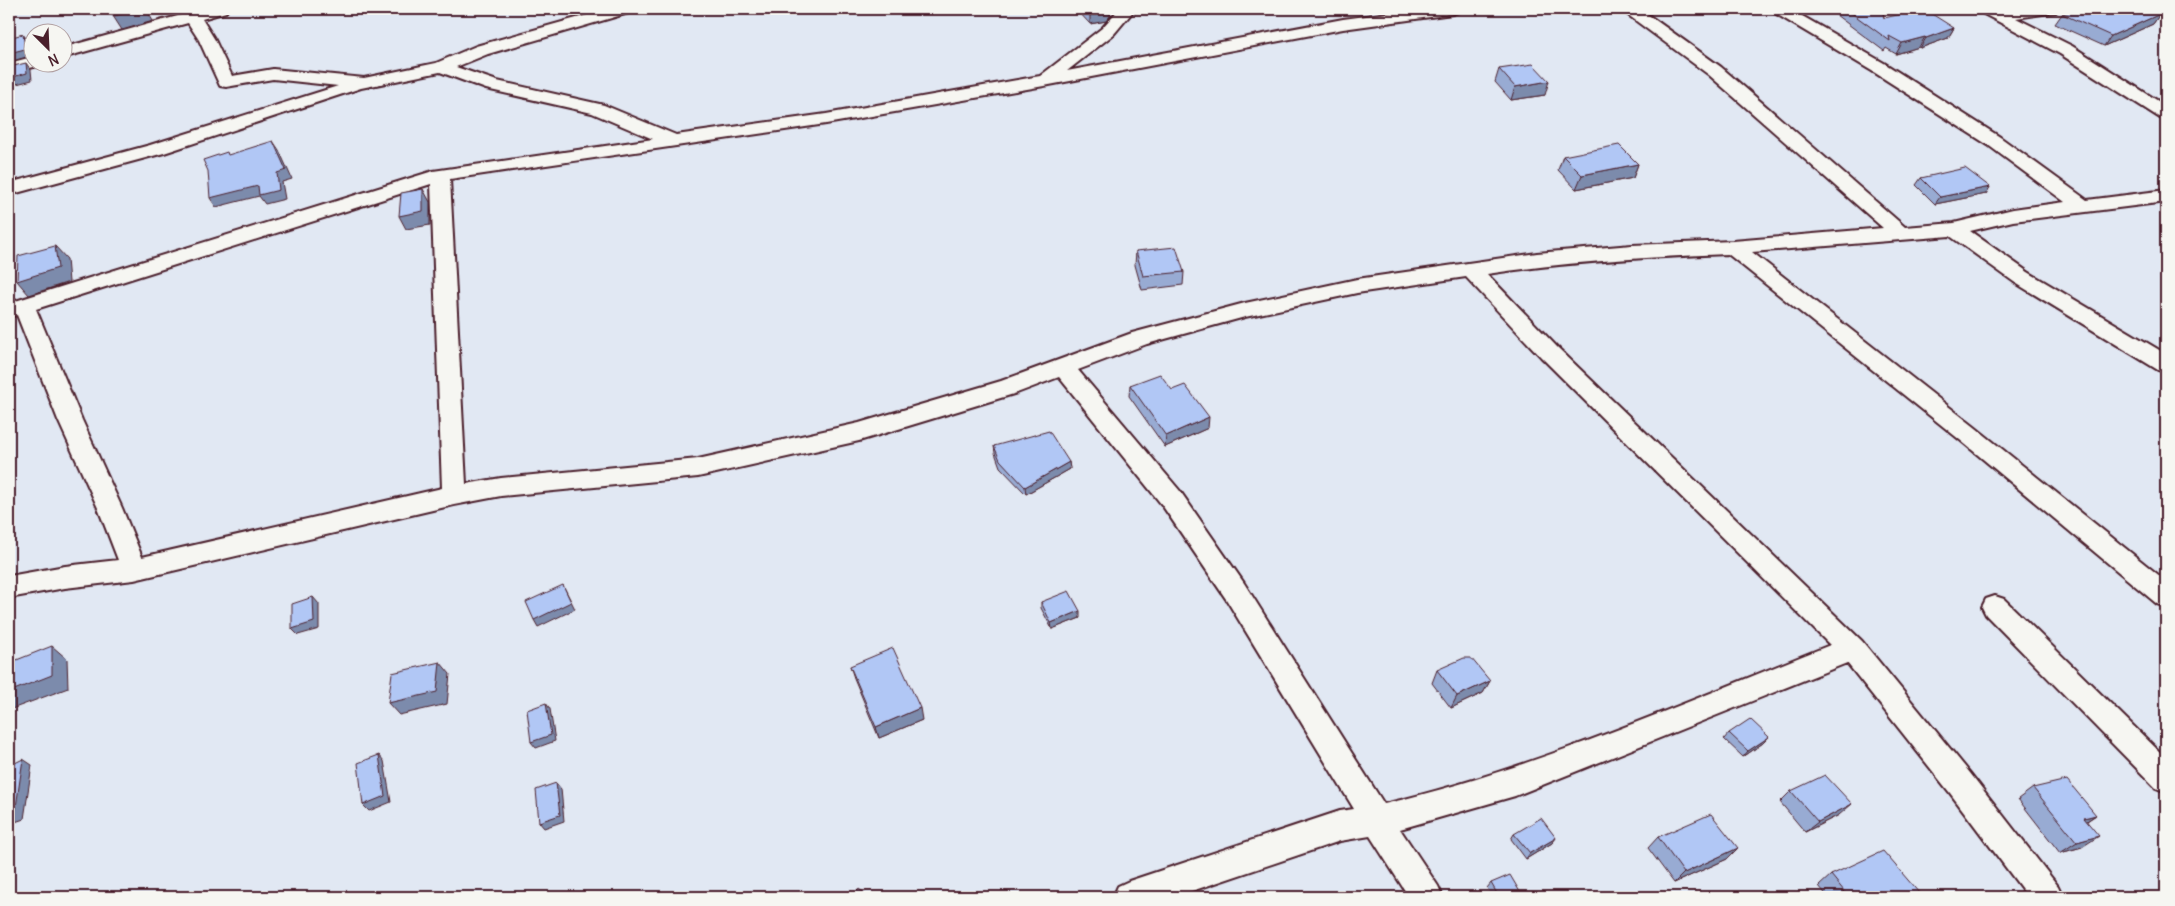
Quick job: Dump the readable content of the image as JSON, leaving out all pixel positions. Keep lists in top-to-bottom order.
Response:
{
  "north": "bottom right"
}
